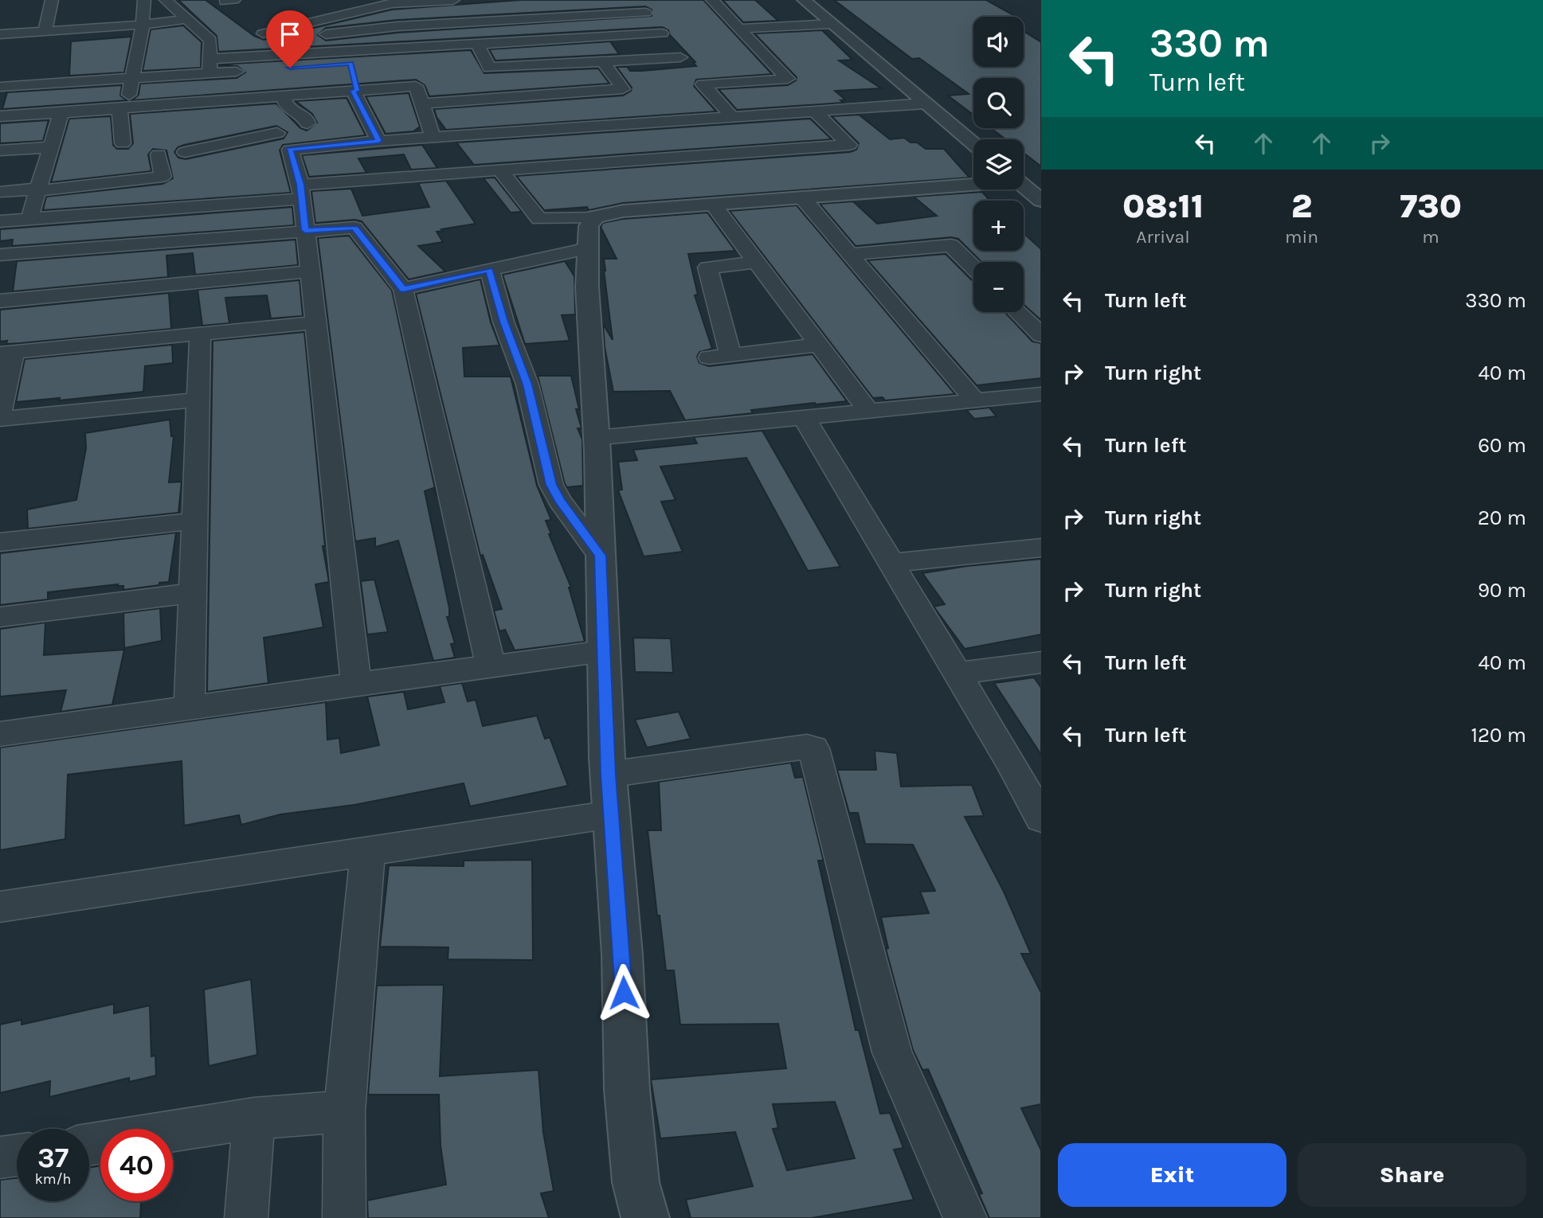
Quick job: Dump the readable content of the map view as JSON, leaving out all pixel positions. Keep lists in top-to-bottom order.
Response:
{
  "page": {
    "turn": ["330 m", "Turn left"],
    "map_buttons": ["+", "−"],
    "eta": [
      "08:11",
      "Arrival",
      "2",
      "min",
      "730",
      "m"
    ],
    "list": [
      {
        "name": "Turn left",
        "value": "330 m"
      },
      {
        "name": "Turn right",
        "value": "40 m"
      },
      {
        "name": "Turn left",
        "value": "60 m"
      },
      {
        "name": "Turn right",
        "value": "20 m"
      },
      {
        "name": "Turn right",
        "value": "90 m"
      },
      {
        "name": "Turn left",
        "value": "40 m"
      },
      {
        "name": "Turn left",
        "value": "120 m"
      }
    ],
    "speed": "37 km/h",
    "limit": "40",
    "buttons": ["Exit", "Share"]
  }
}
